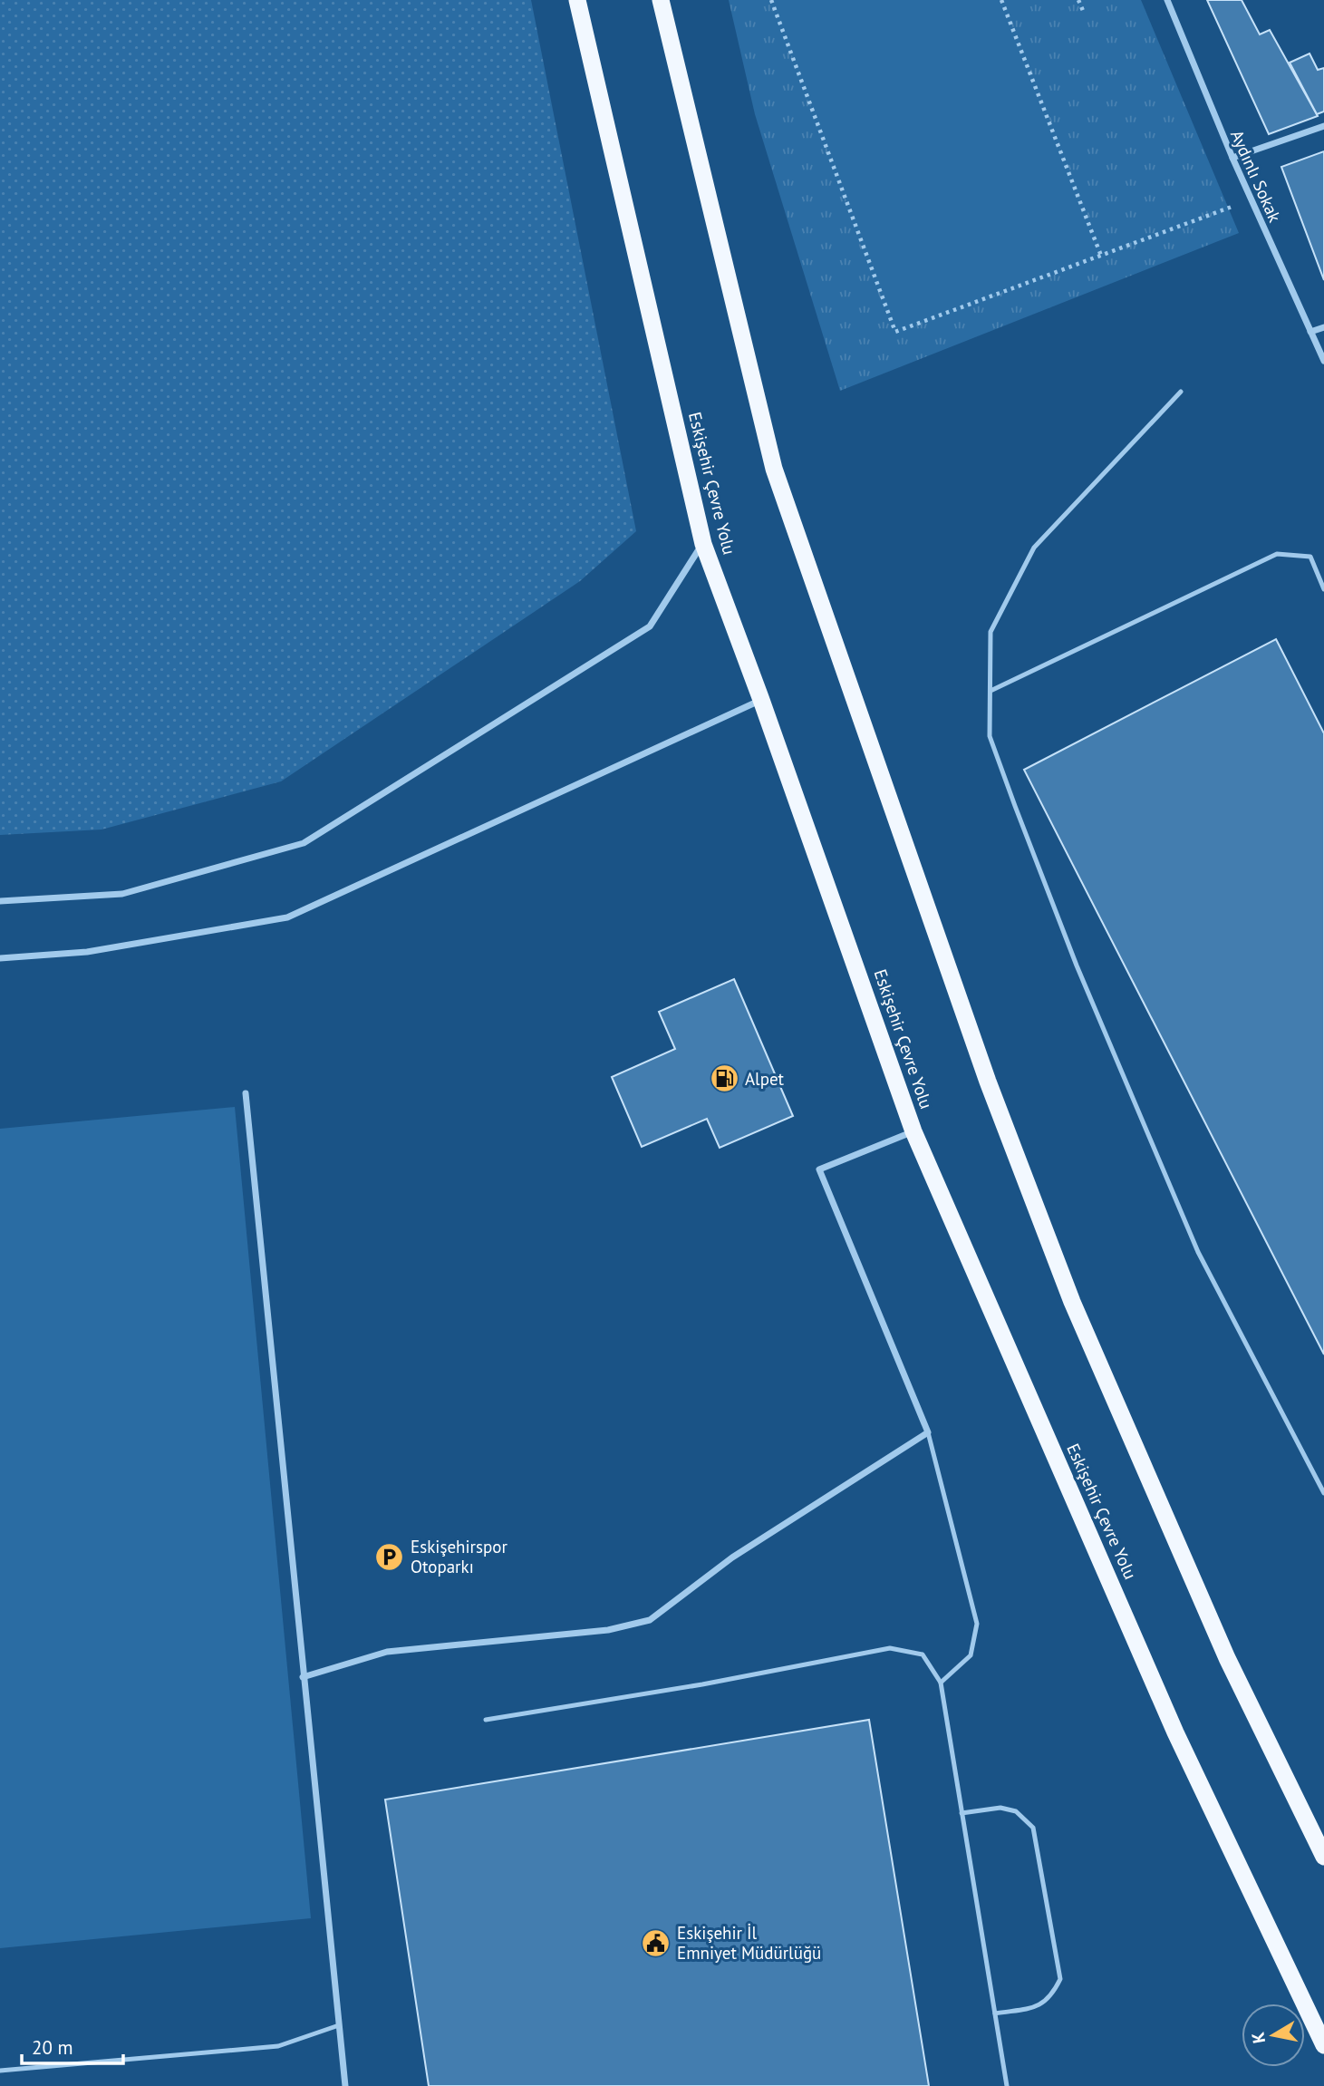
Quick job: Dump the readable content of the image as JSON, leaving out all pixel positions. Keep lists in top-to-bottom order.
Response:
{
  "streets": {
    "highway": ["Eskişehir Çevre Yolu"],
    "street": ["Aydınlı Sokak"]
  },
  "places": {
    "fuel station": ["Alpet"],
    "parking": ["Eskişehirspor Otoparkı"],
    "public building": ["Eskişehir İl Emniyet Müdürlüğü"]
  },
  "scale_bar": "20 m",
  "north": "left"
}
